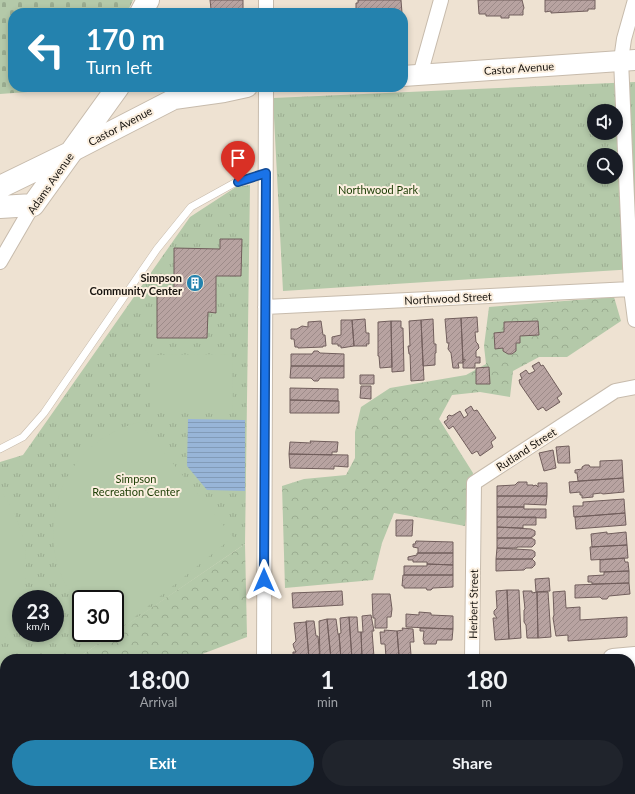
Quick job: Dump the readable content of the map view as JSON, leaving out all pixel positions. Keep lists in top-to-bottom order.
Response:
{
  "streets": {
    "main road": ["Castor Avenue", "Adams Avenue"],
    "street": ["Northwood Street", "Rutland Street", "Herbert Street"]
  },
  "crossings": [
    ["Castor Avenue", "Adams Avenue"],
    ["Rutland Street", "Herbert Street"]
  ],
  "parks": ["Northwood Park", "Simpson Recreation Center"],
  "places": {
    "building": ["Simpson Community Center"]
  },
  "page": {
    "turn": ["170 m", "Turn left"],
    "speed": "23 km/h",
    "limit": "30",
    "eta": [
      "18:00",
      "Arrival",
      "1",
      "min",
      "180",
      "m"
    ],
    "buttons": ["Exit", "Share"]
  }
}
